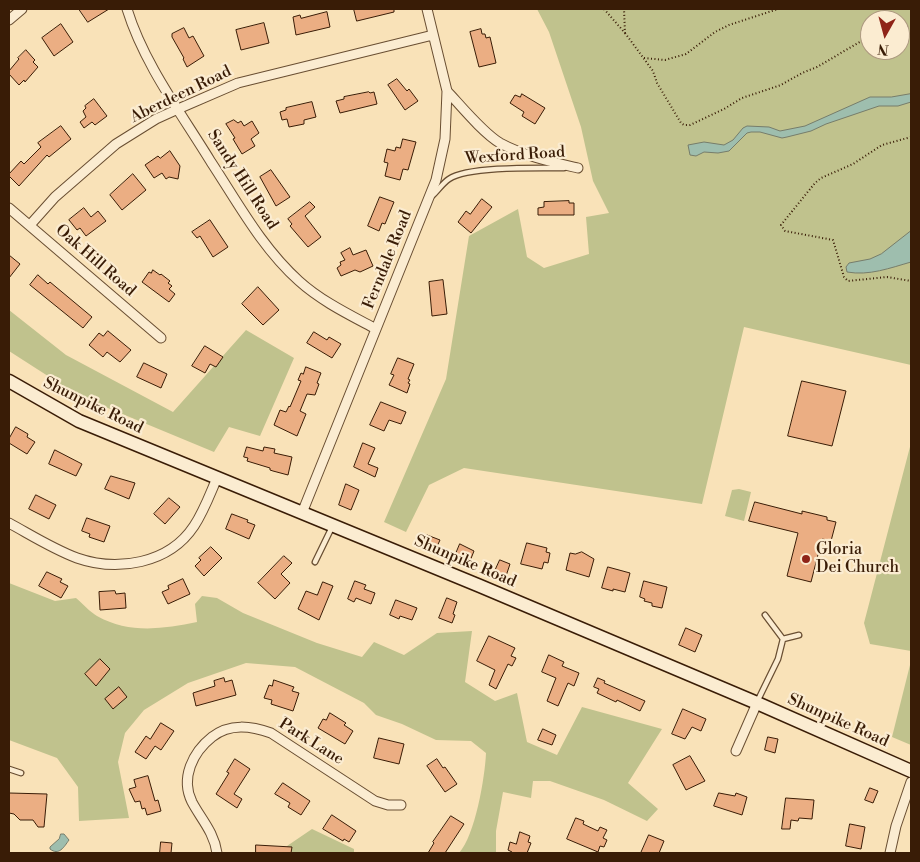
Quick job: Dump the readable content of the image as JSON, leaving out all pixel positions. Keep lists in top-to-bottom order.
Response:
{
  "streets": {
    "main road": ["Shunpike Road"],
    "street": [
      "Aberdeen Road",
      "Wexford Road",
      "Sandy Hill Road",
      "Ferndale Road",
      "Oak Hill Road",
      "Park Lane"
    ]
  },
  "crossings": [
    ["Aberdeen Road", "Sandy Hill Road"],
    ["Aberdeen Road", "Ferndale Road"],
    ["Aberdeen Road", "Oak Hill Road"],
    ["Wexford Road", "Ferndale Road"],
    ["Sandy Hill Road", "Ferndale Road"],
    ["Ferndale Road", "Shunpike Road"]
  ],
  "places": ["Gloria Dei Church"],
  "north": "bottom"
}
